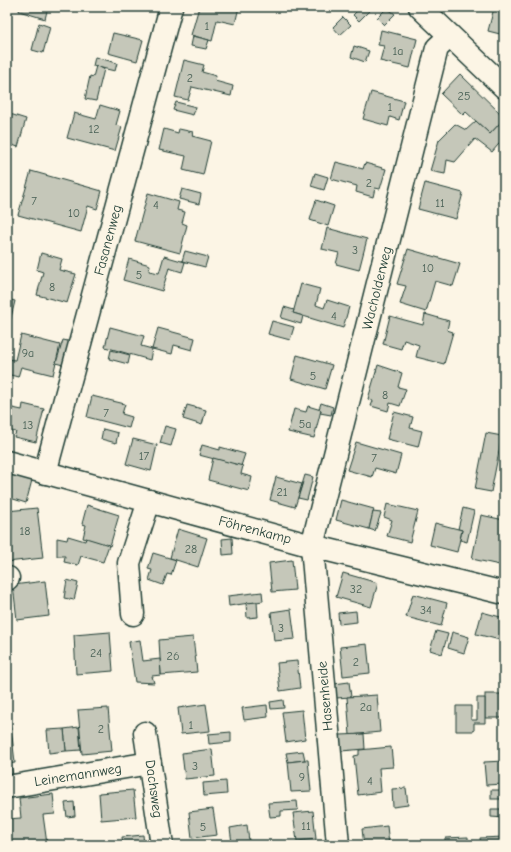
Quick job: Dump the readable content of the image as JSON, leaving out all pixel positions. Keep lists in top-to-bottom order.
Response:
{
  "streets": {
    "street": [
      "Fasanenweg",
      "Wacholderweg",
      "Föhrenkamp",
      "Hasenheide",
      "Leinemannweg",
      "Dachsweg"
    ]
  },
  "crossings": [
    ["Fasanenweg", "Föhrenkamp"],
    ["Wacholderweg", "Föhrenkamp"],
    ["Wacholderweg", "Hasenheide"],
    ["Föhrenkamp", "Hasenheide"],
    ["Leinemannweg", "Dachsweg"]
  ],
  "house_numbers": [
    "1",
    "1a",
    "2",
    "25",
    "1",
    "12",
    "2",
    "7",
    "11",
    "4",
    "10",
    "3",
    "10",
    "5",
    "8",
    "4",
    "9a",
    "5",
    "8",
    "7",
    "5a",
    "13",
    "17",
    "7",
    "21",
    "18",
    "28",
    "32",
    "34",
    "3",
    "24",
    "26",
    "2",
    "2a",
    "1",
    "2",
    "3",
    "9",
    "4",
    "11",
    "5"
  ]
}
